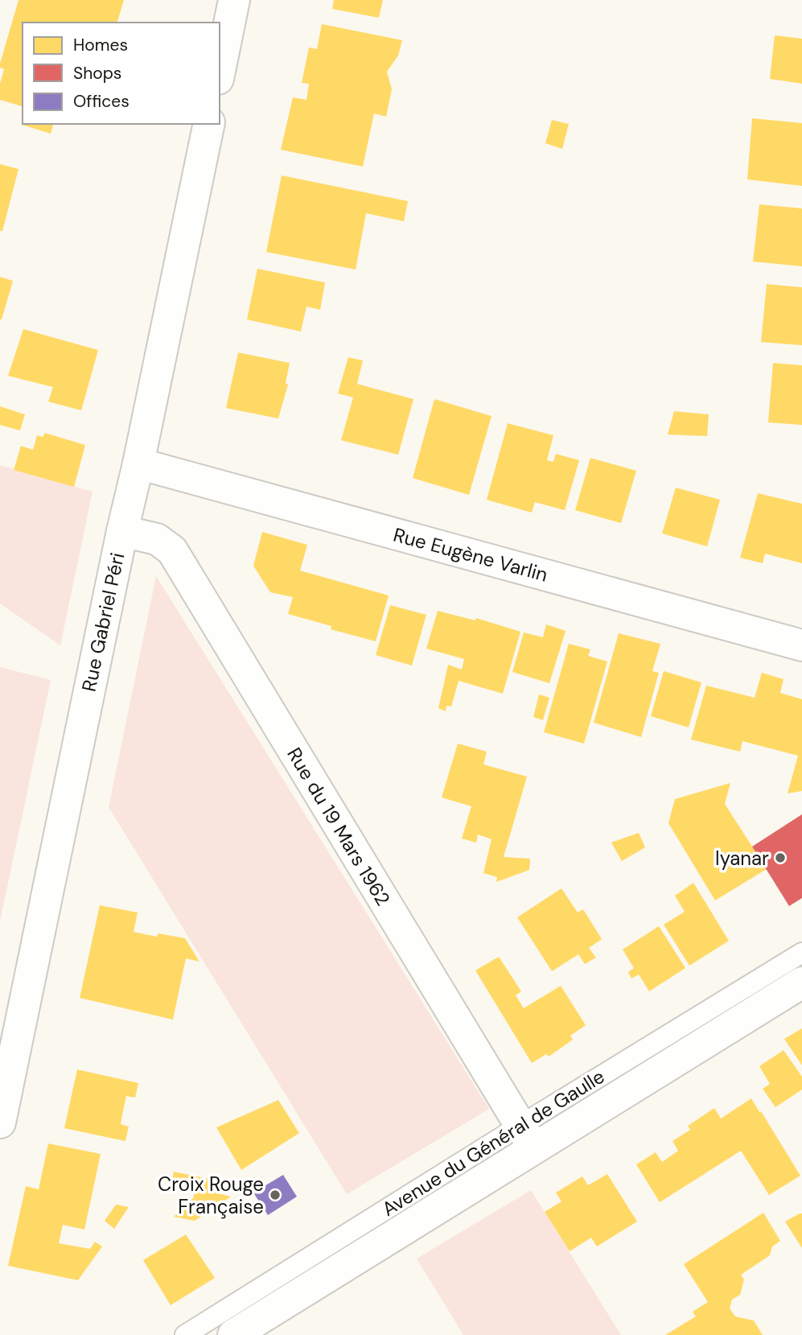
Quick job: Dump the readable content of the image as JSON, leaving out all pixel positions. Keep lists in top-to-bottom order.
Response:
{
  "streets": {
    "street": [
      "Rue Eugène Varlin",
      "Rue Gabriel Péri",
      "Rue du 19 Mars 1962",
      "Avenue du Général de Gaulle"
    ]
  },
  "crossings": [
    ["Rue Eugène Varlin", "Rue Gabriel Péri"],
    ["Rue Gabriel Péri", "Rue du 19 Mars 1962"],
    ["Rue du 19 Mars 1962", "Avenue du Général de Gaulle"]
  ],
  "places": ["Iyanar", "Croix Rouge Française"],
  "legend": ["Homes", "Shops", "Offices"]
}
